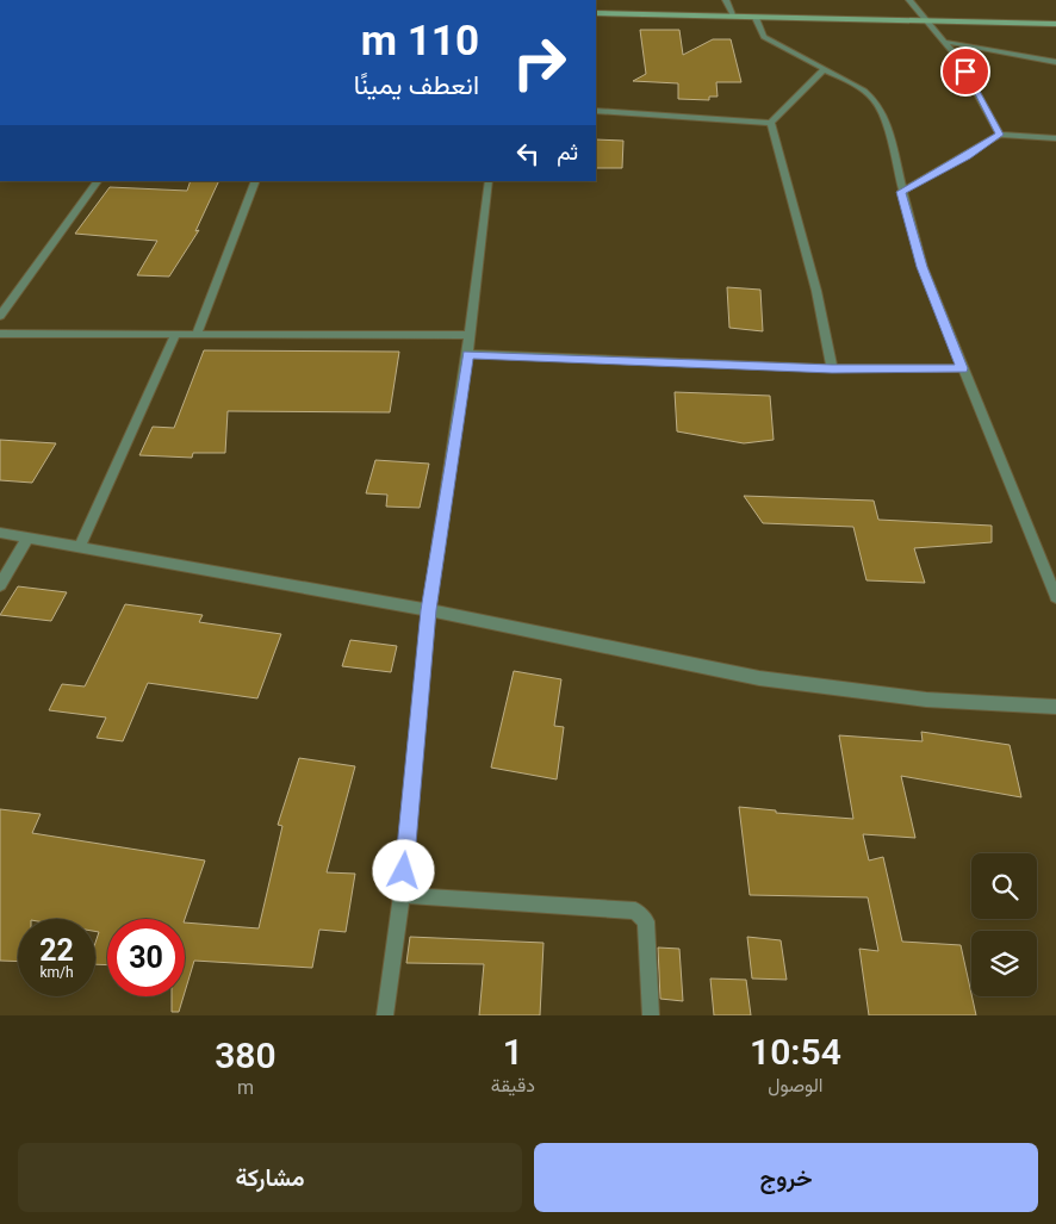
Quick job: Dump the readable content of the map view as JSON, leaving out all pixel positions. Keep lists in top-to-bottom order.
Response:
{
  "page": {
    "turn": ["110 m", "انعطف يمينًا"],
    "then": "ثم",
    "speed": "22 km/h",
    "limit": "30",
    "eta": [
      "10:54",
      "الوصول",
      "1",
      "دقيقة",
      "380",
      "m"
    ],
    "buttons": ["خروج", "مشاركة"]
  }
}
